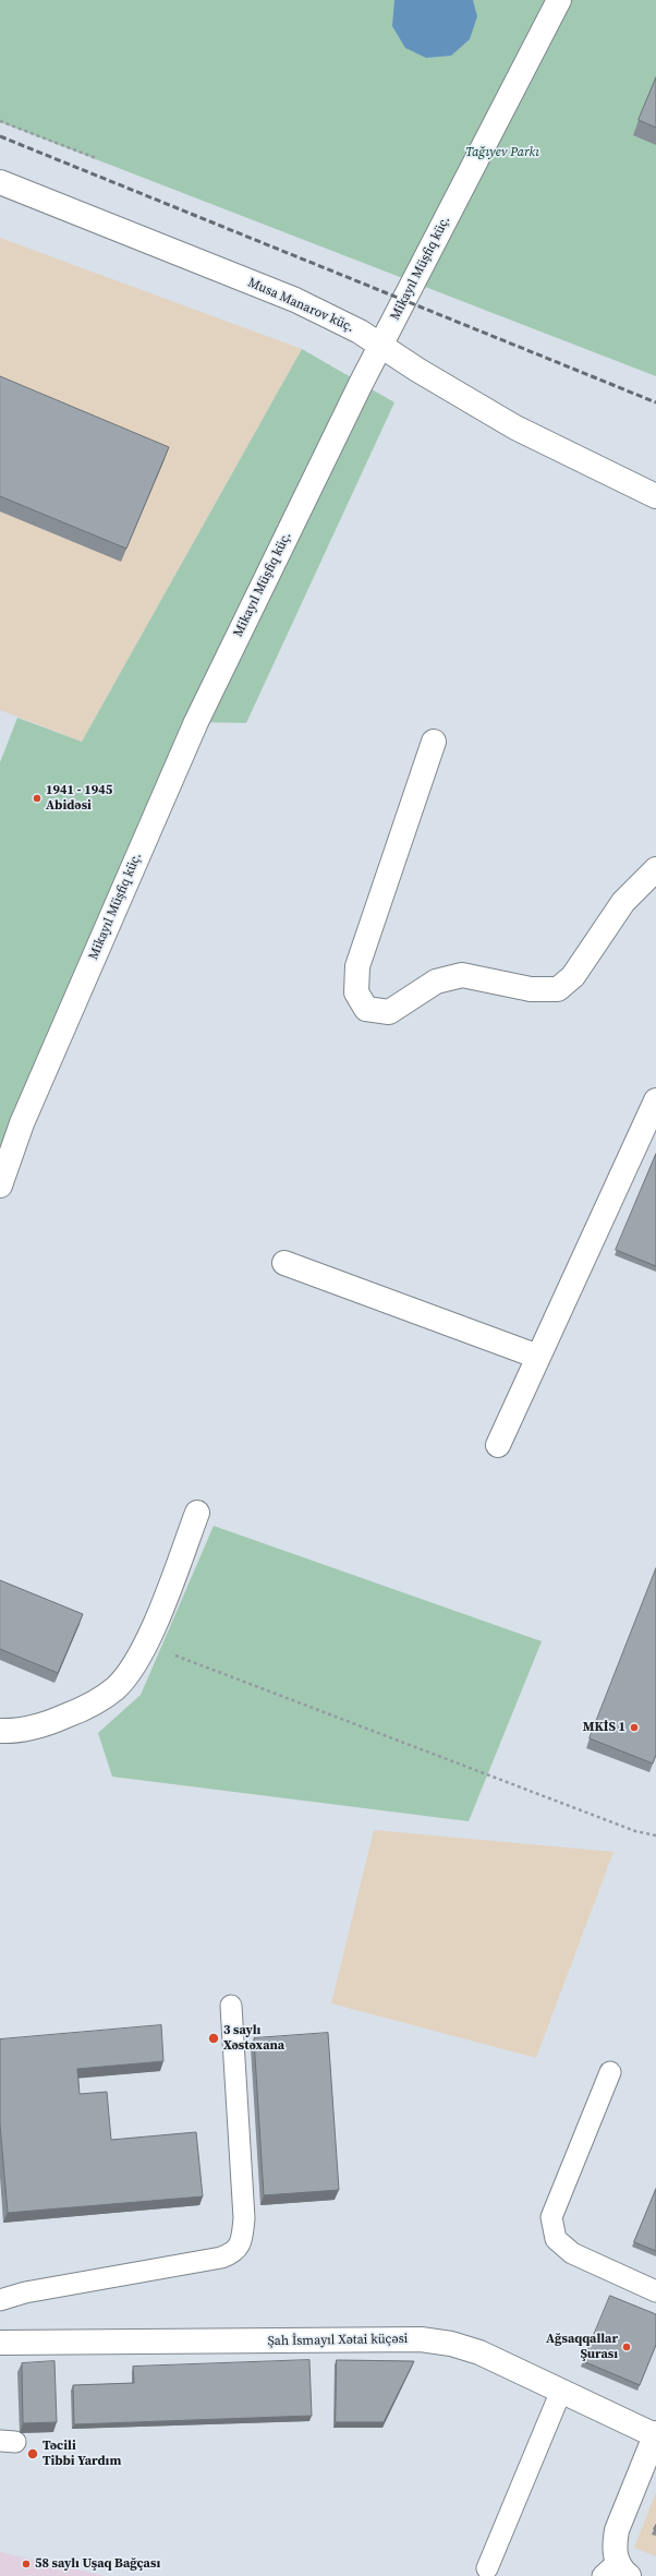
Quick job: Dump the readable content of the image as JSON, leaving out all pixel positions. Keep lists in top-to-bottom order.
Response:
{
  "streets": {
    "street": ["Mikayıl Müşfiq küç.", "Musa Manarov küç.", "Şah İsmayıl Xətai küçəsi"]
  },
  "crossings": [
    ["Mikayıl Müşfiq küç.", "Musa Manarov küç."]
  ],
  "parks": ["Tağıyev Parkı"],
  "places": [
    "1941 - 1945 Abidəsi",
    "MKİS 1",
    "3 saylı Xəstəxana",
    "Ağsaqqallar Şurası",
    "Təcili Tibbi Yardım",
    "58 saylı Uşaq Bağçası"
  ]
}
